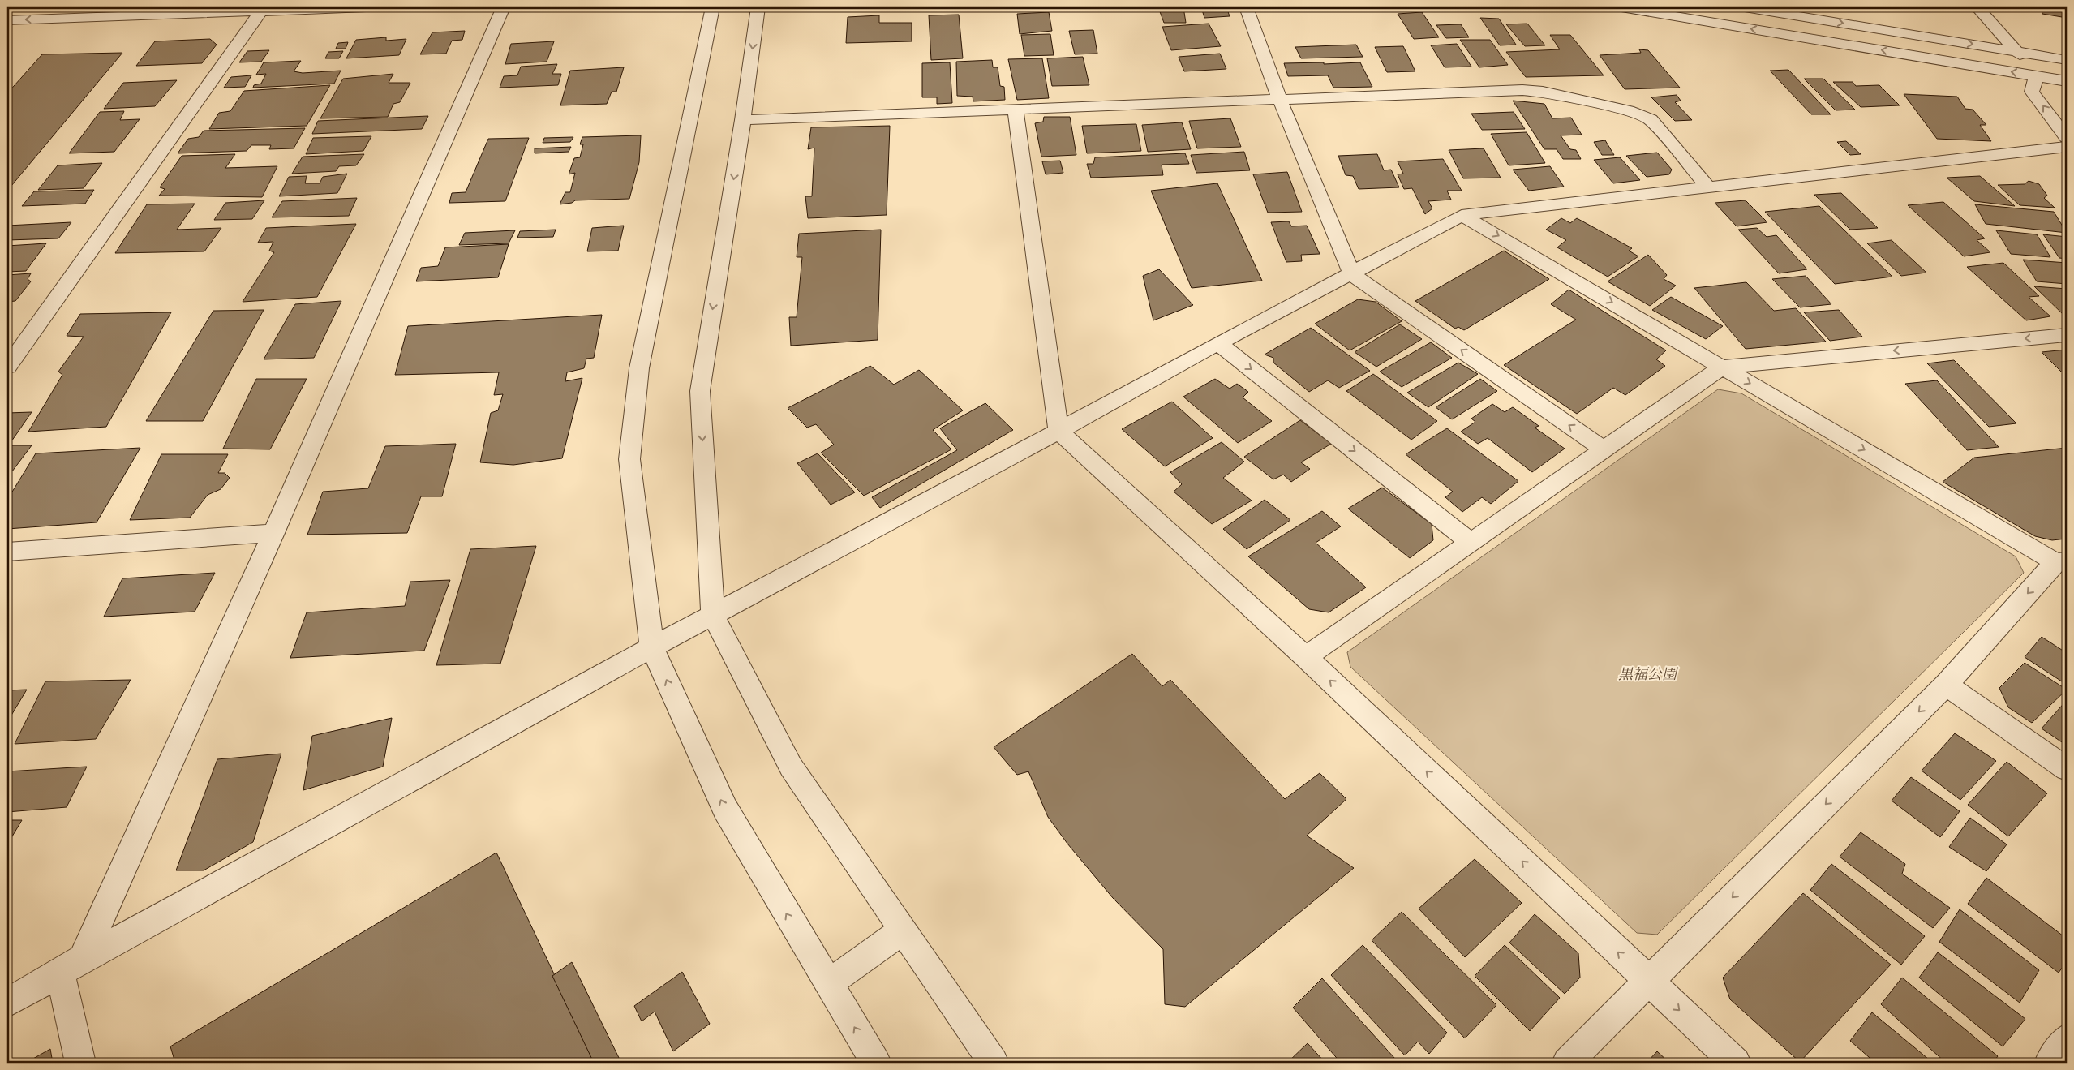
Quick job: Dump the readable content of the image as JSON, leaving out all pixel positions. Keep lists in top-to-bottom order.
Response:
{
  "parks": ["黒福公園"]
}
